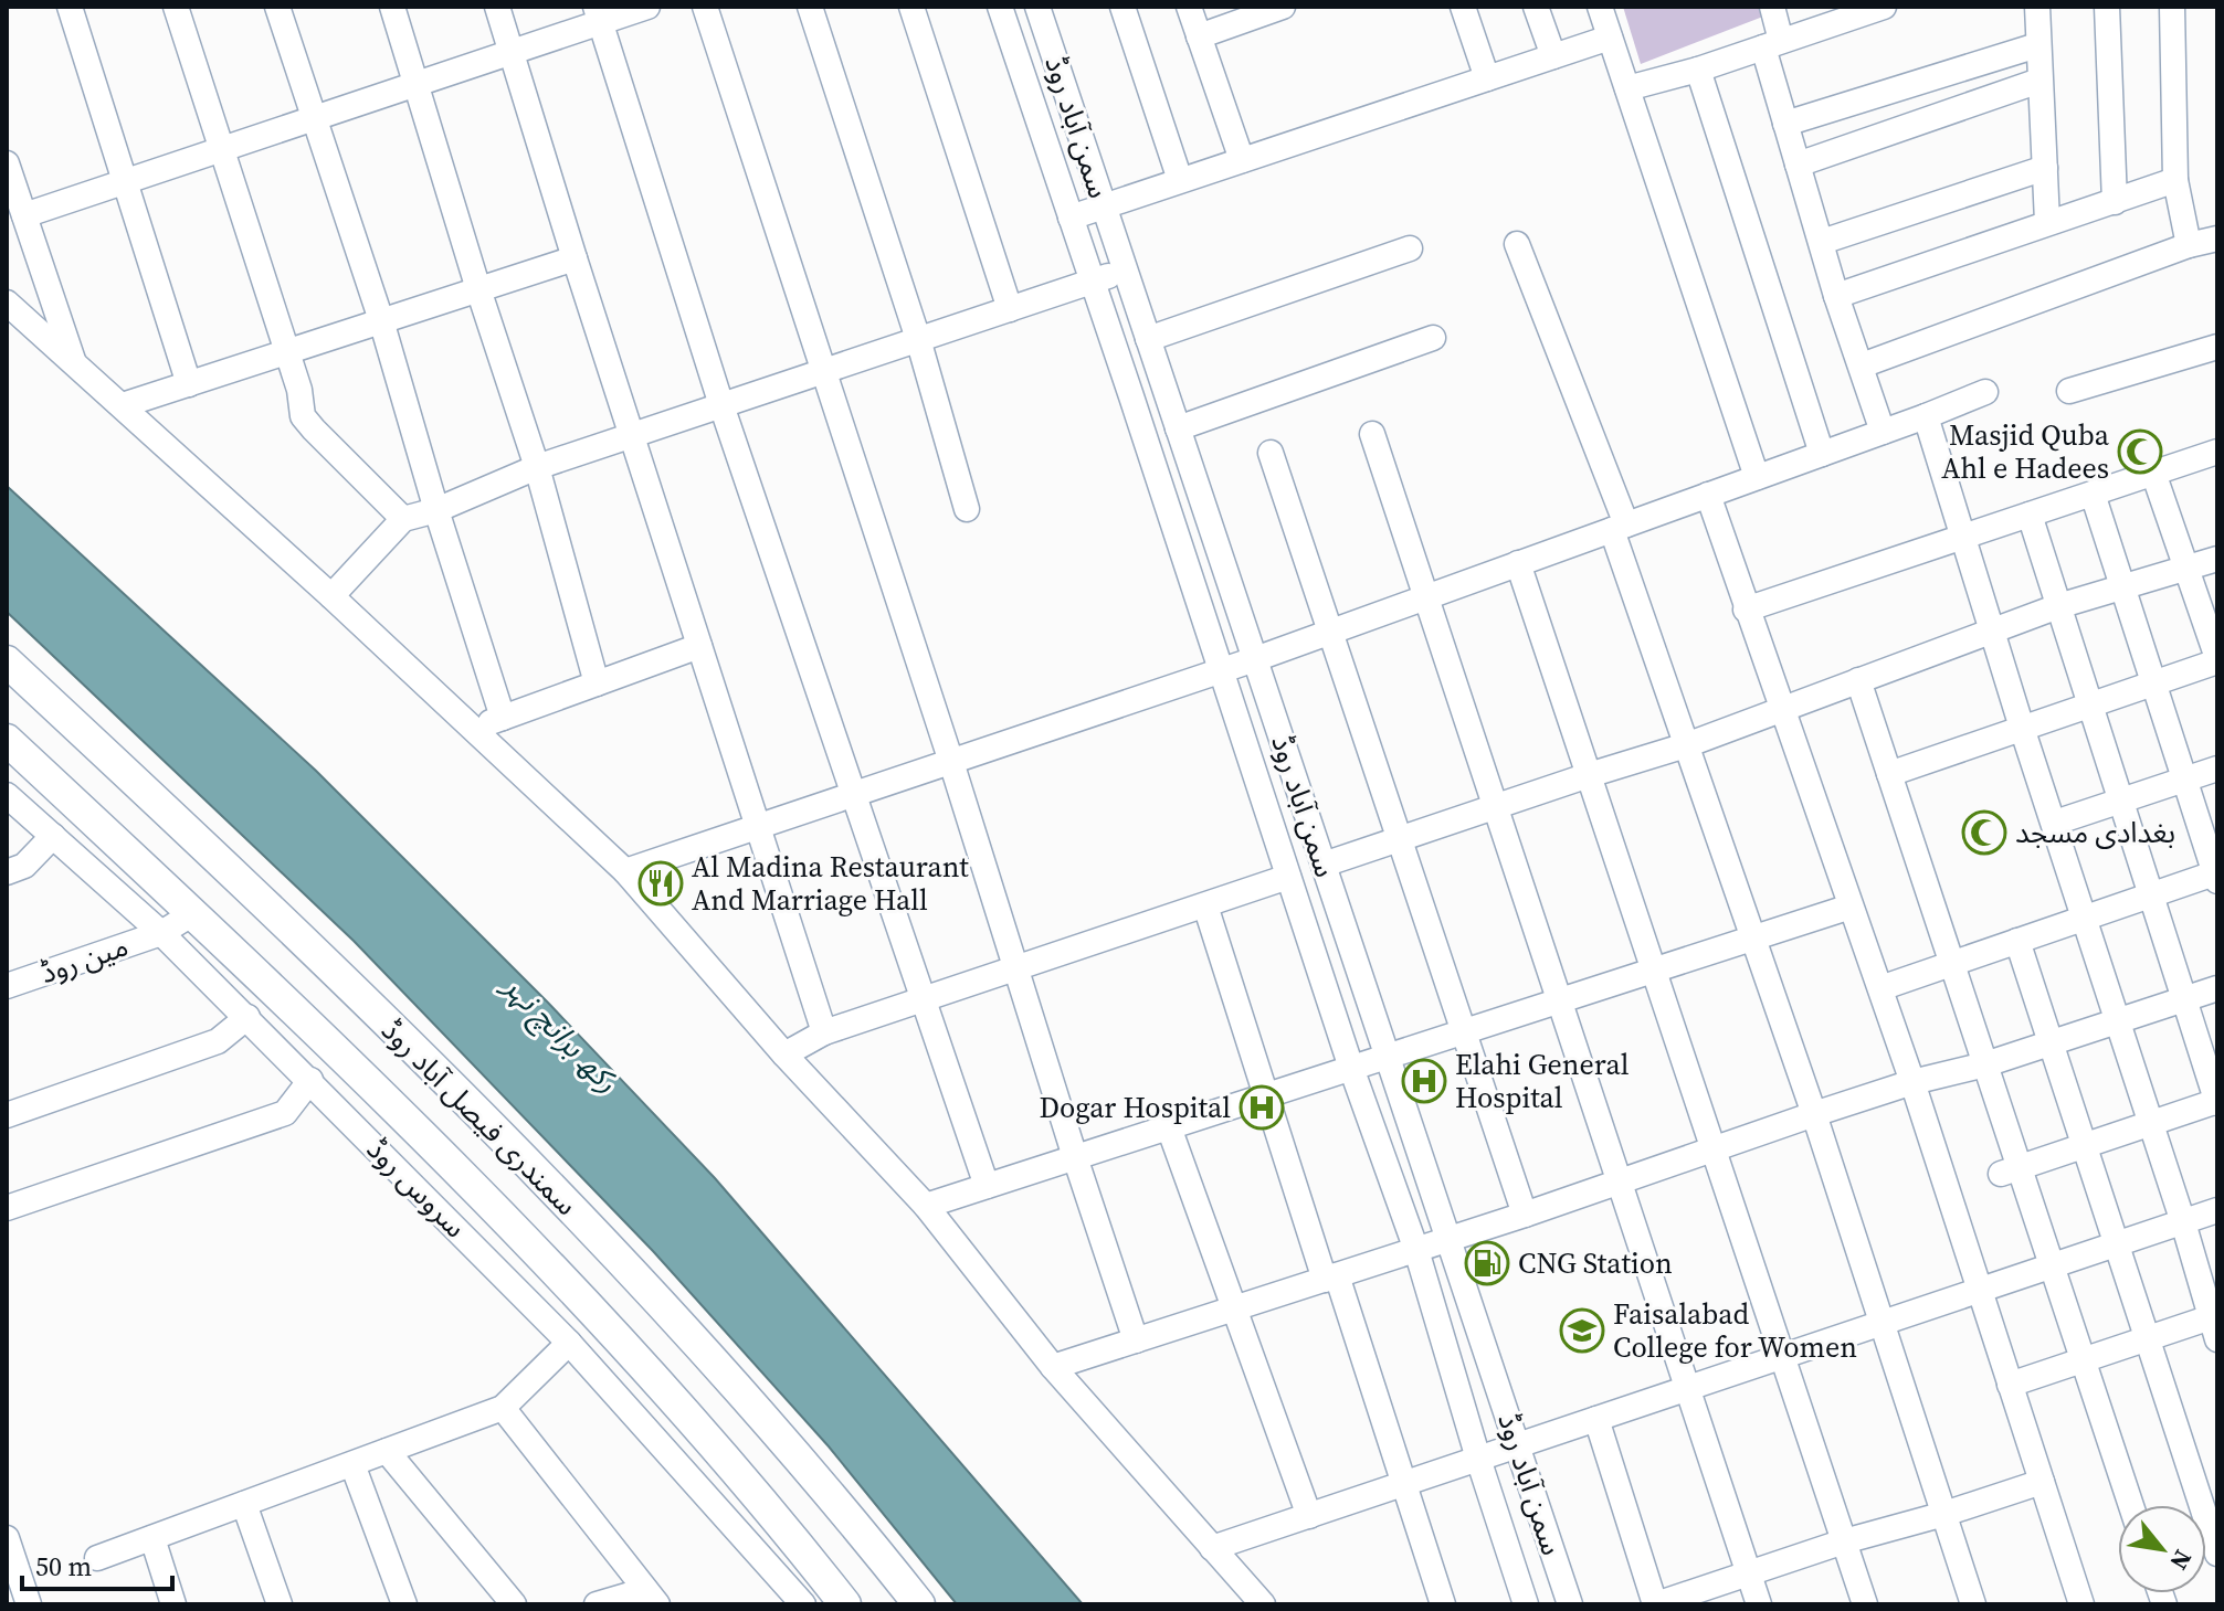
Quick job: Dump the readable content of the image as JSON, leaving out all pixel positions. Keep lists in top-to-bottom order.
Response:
{
  "streets": {
    "main road": ["سمندری فیصل آباد روڈ"],
    "street": ["سمن آباد روڈ", "مین روڈ", "سروس روڈ"]
  },
  "crossings": [
    ["مین روڈ", "سمندری فیصل آباد روڈ"],
    ["مین روڈ", "سروس روڈ"]
  ],
  "water": ["رکھ برانچ نہر"],
  "places": {
    "mosque": ["Masjid Quba Ahl e Hadees", "بغدادی مسجد"],
    "restaurant": ["Al Madina Restaurant And Marriage Hall"],
    "hospital": ["Elahi General Hospital", "Dogar Hospital"],
    "fuel station": ["CNG Station"],
    "school or university": ["Faisalabad College for Women"]
  },
  "scale_bar": "50 m",
  "north": "bottom right"
}
